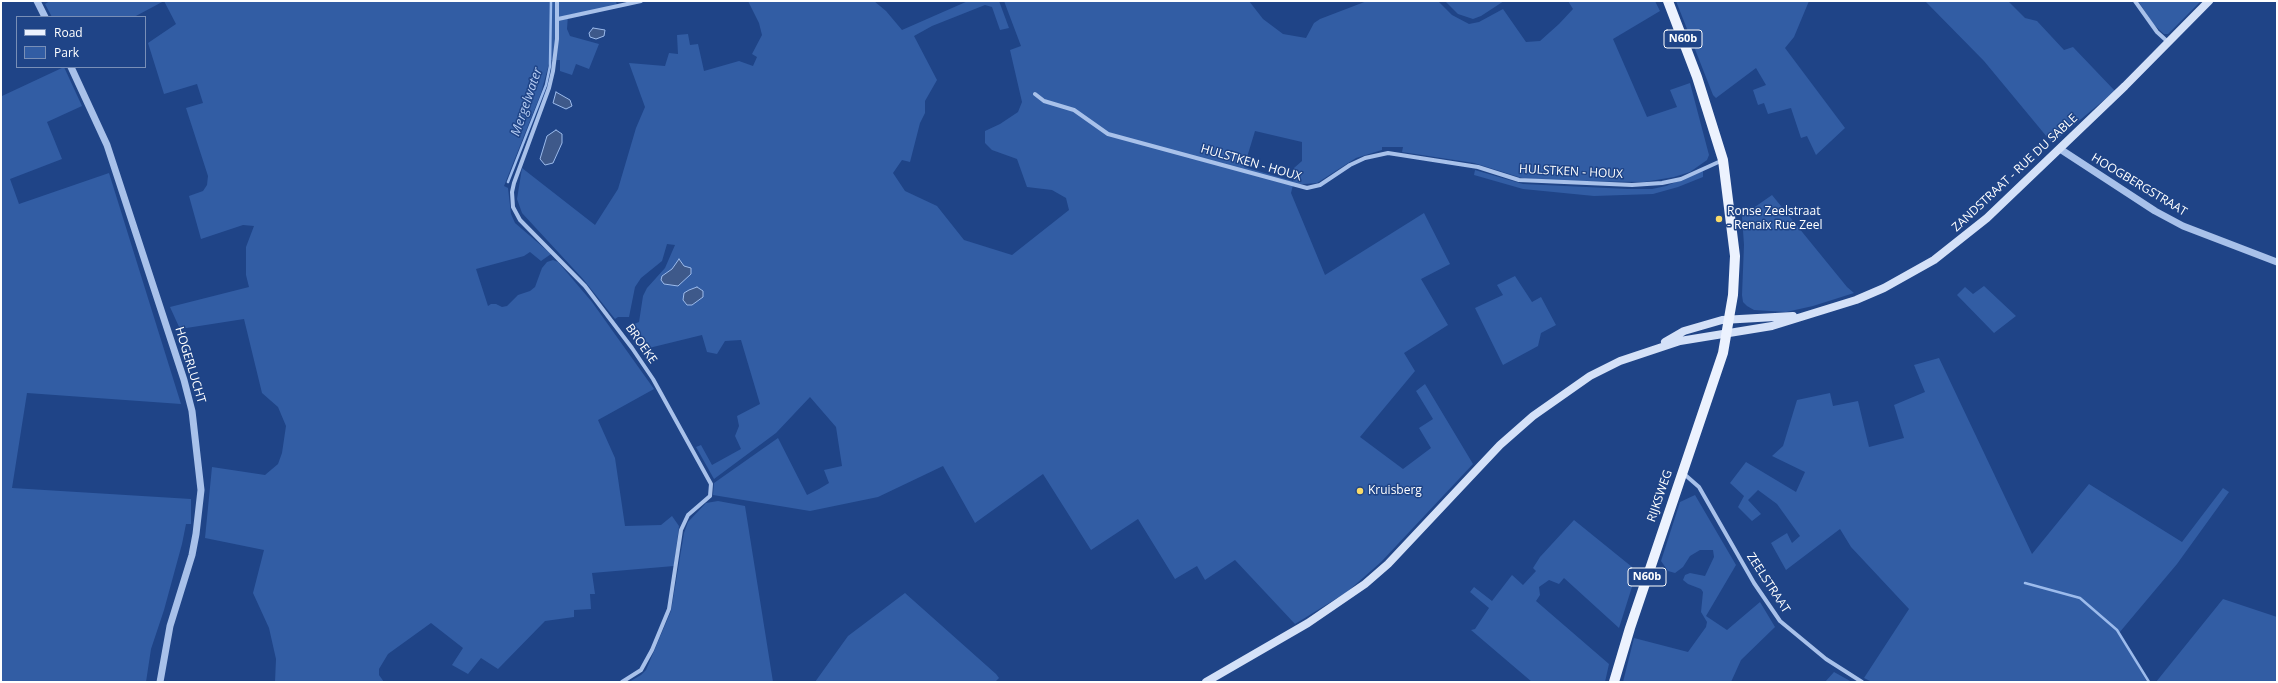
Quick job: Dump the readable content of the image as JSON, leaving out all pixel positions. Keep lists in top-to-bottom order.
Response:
{
  "streets": {
    "main road": ["N60b", "ZANDSTRAAT - RUE DU SABLE", "RIJKSWEG"],
    "street": [
      "HULSTKEN - HOUX",
      "HOOGBERGSTRAAT",
      "BROEKE",
      "HOGERLUCHT",
      "ZEELSTRAAT"
    ]
  },
  "crossings": [
    ["N60b", "HULSTKEN - HOUX"],
    ["N60b", "ZANDSTRAAT - RUE DU SABLE"],
    ["N60b", "RIJKSWEG"],
    ["ZANDSTRAAT - RUE DU SABLE", "HOOGBERGSTRAAT"],
    ["ZANDSTRAAT - RUE DU SABLE", "RIJKSWEG"],
    ["RIJKSWEG", "ZEELSTRAAT"]
  ],
  "water": ["Mergelwater"],
  "places": ["Ronse Zeelstraat - Renaix Rue Zeel", "Kruisberg"],
  "legend": ["Road", "Park"]
}
